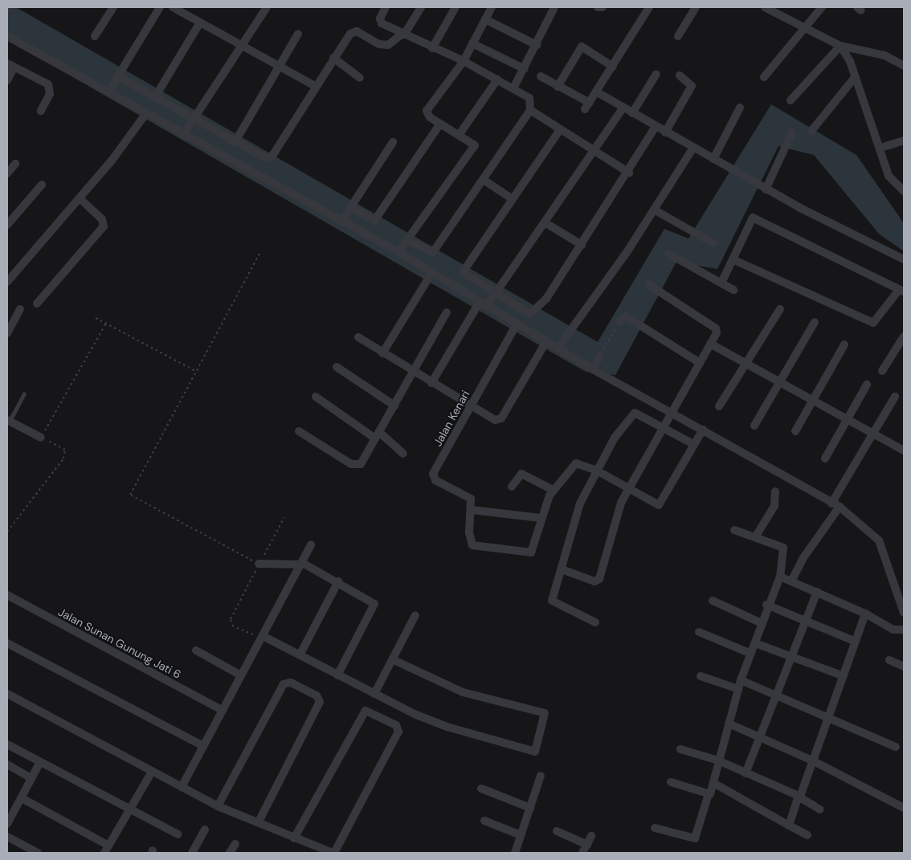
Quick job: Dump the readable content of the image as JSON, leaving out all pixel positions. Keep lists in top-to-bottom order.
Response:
{
  "streets": {
    "street": ["Jalan Kenari", "Jalan Sunan Gunung Jati 6"]
  }
}
